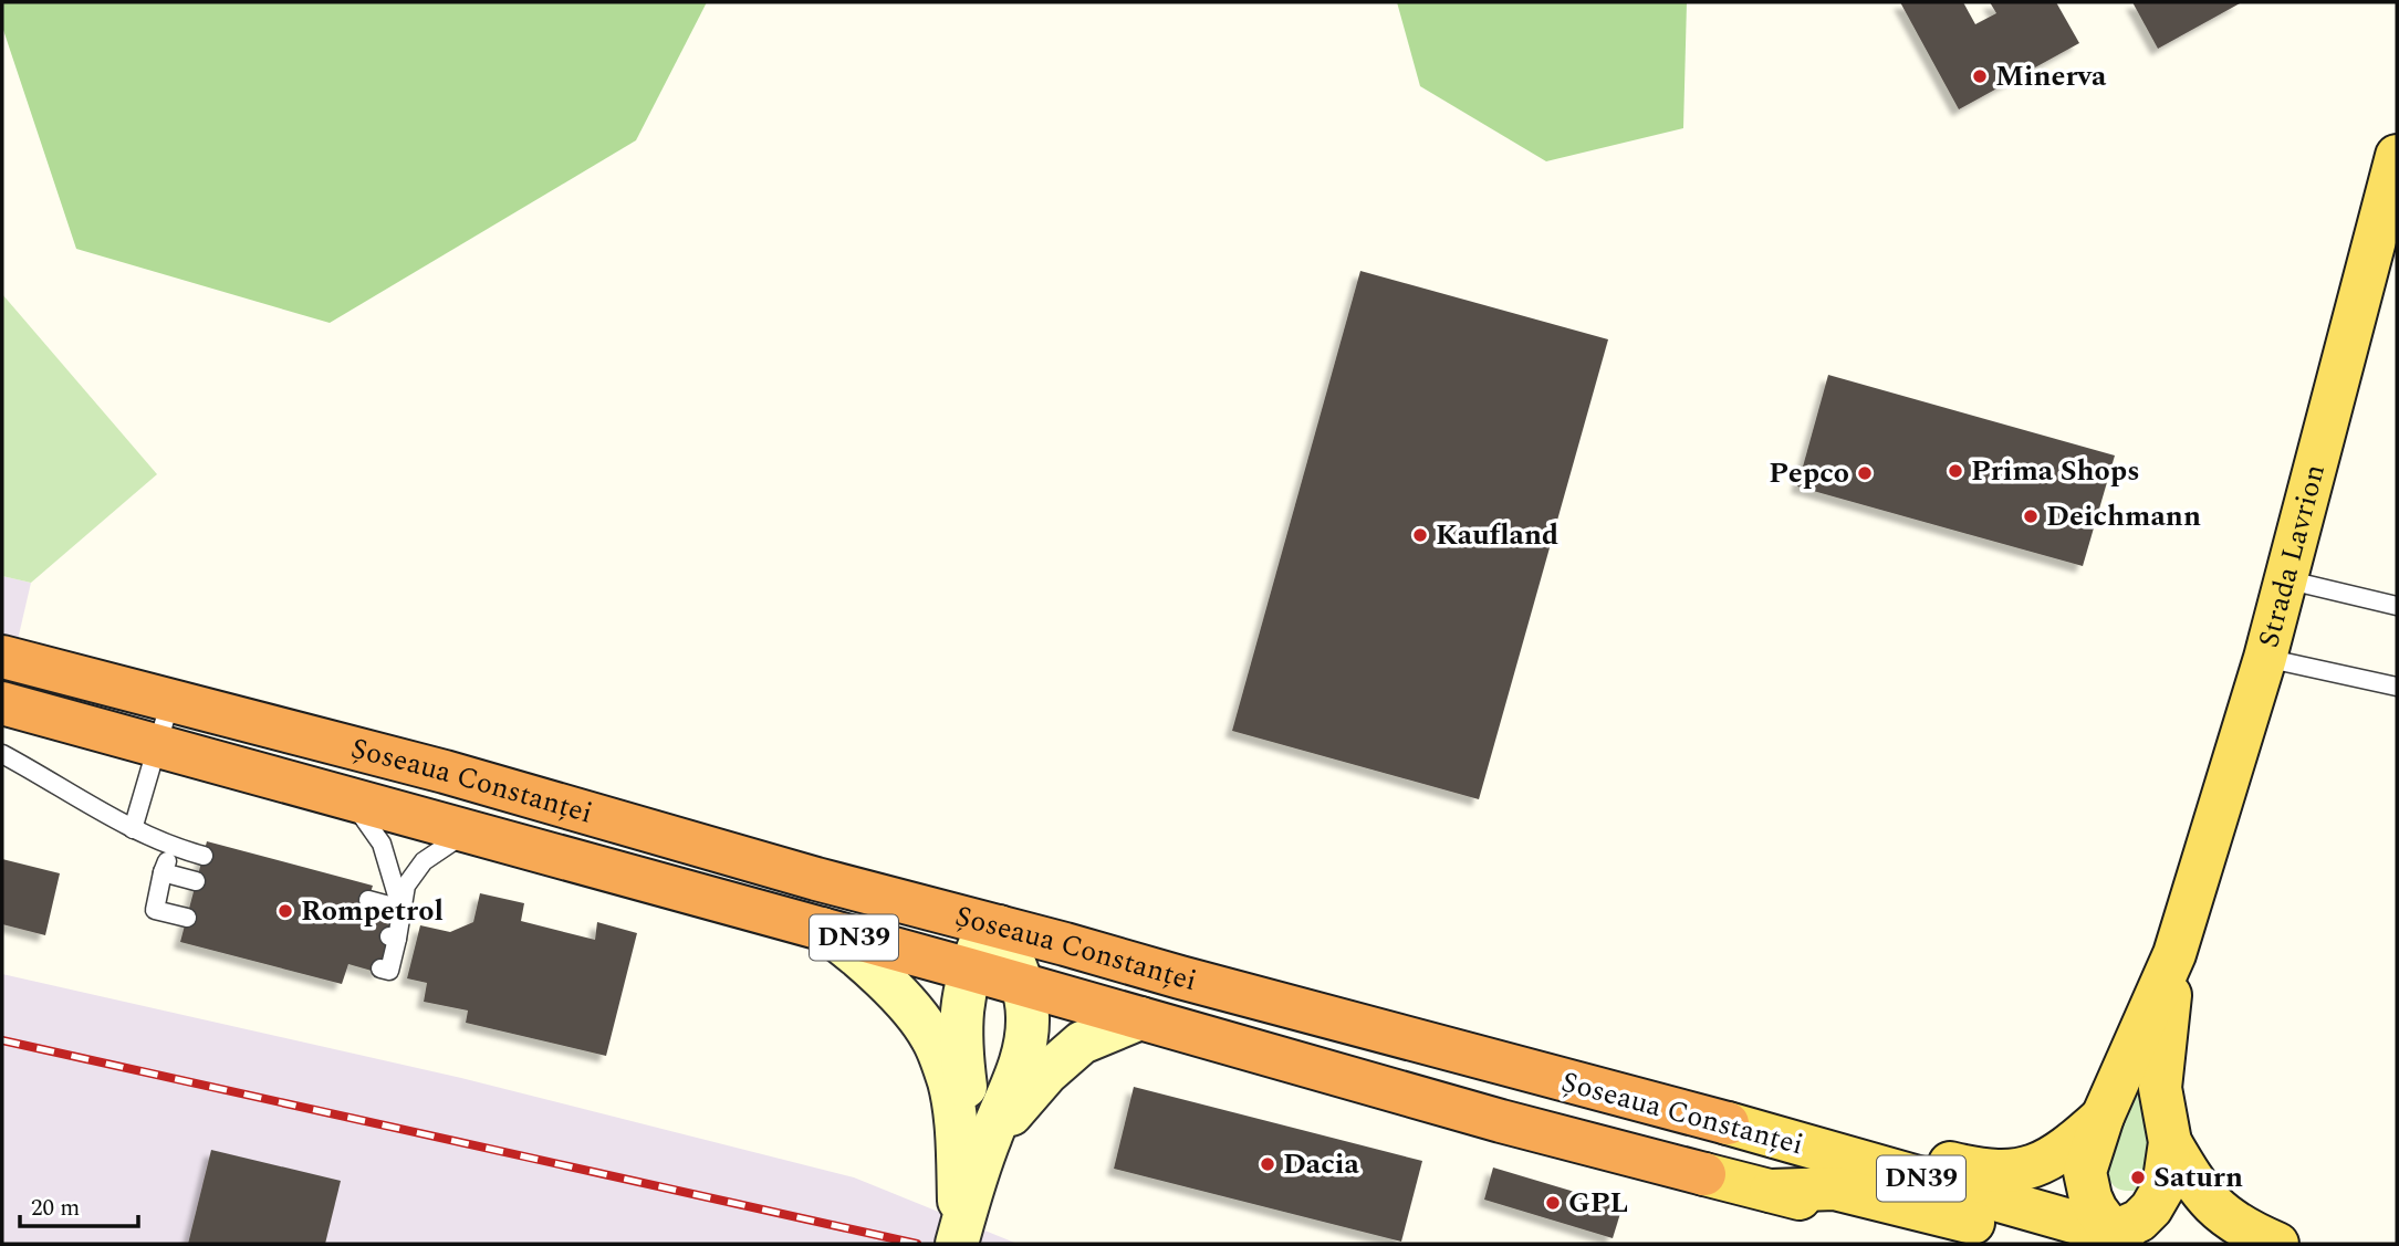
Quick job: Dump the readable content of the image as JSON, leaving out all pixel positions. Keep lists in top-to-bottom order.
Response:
{
  "streets": {
    "highway": ["Șoseaua Constanței", "DN39"],
    "main road": ["Strada Lavrion"]
  },
  "places": [
    "Minerva",
    "Prima Shops",
    "Pepco",
    "Deichmann",
    "Kaufland",
    "Rompetrol",
    "Dacia",
    "Saturn",
    "GPL"
  ],
  "scale_bar": "20 m"
}
